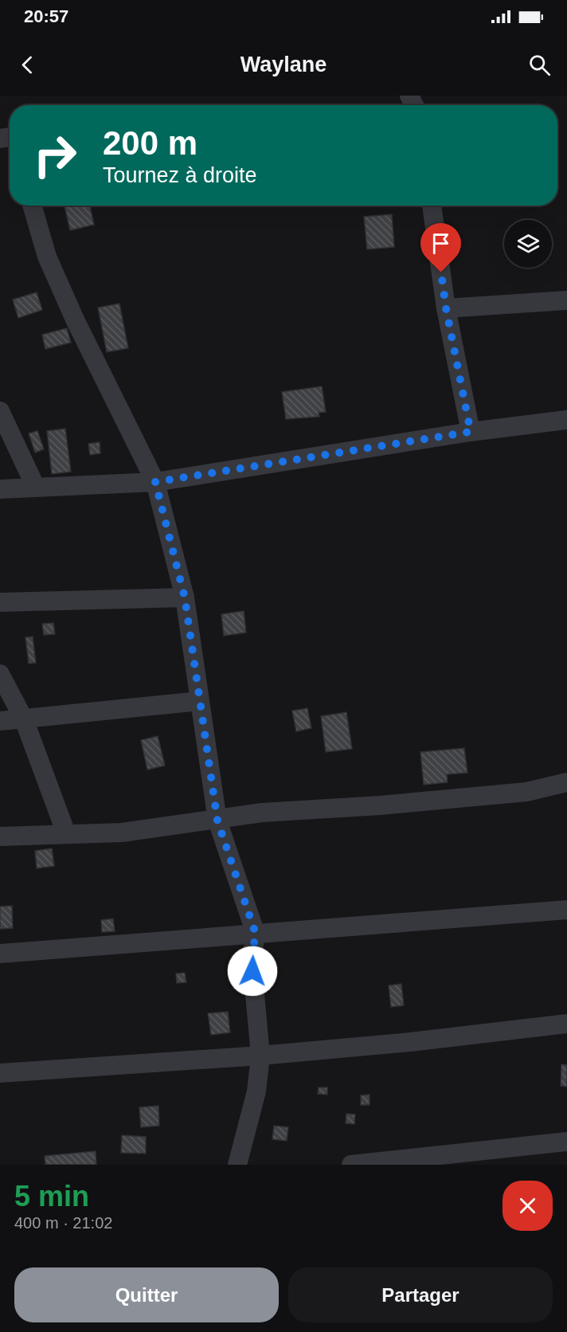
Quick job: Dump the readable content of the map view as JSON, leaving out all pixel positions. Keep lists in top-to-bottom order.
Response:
{
  "page": {
    "status": "20:57",
    "header": "Waylane",
    "turn": ["200 m", "Tournez à droite"],
    "heading": ["5 min", "400 m · 21:02"],
    "buttons": ["Quitter", "Partager"]
  }
}
